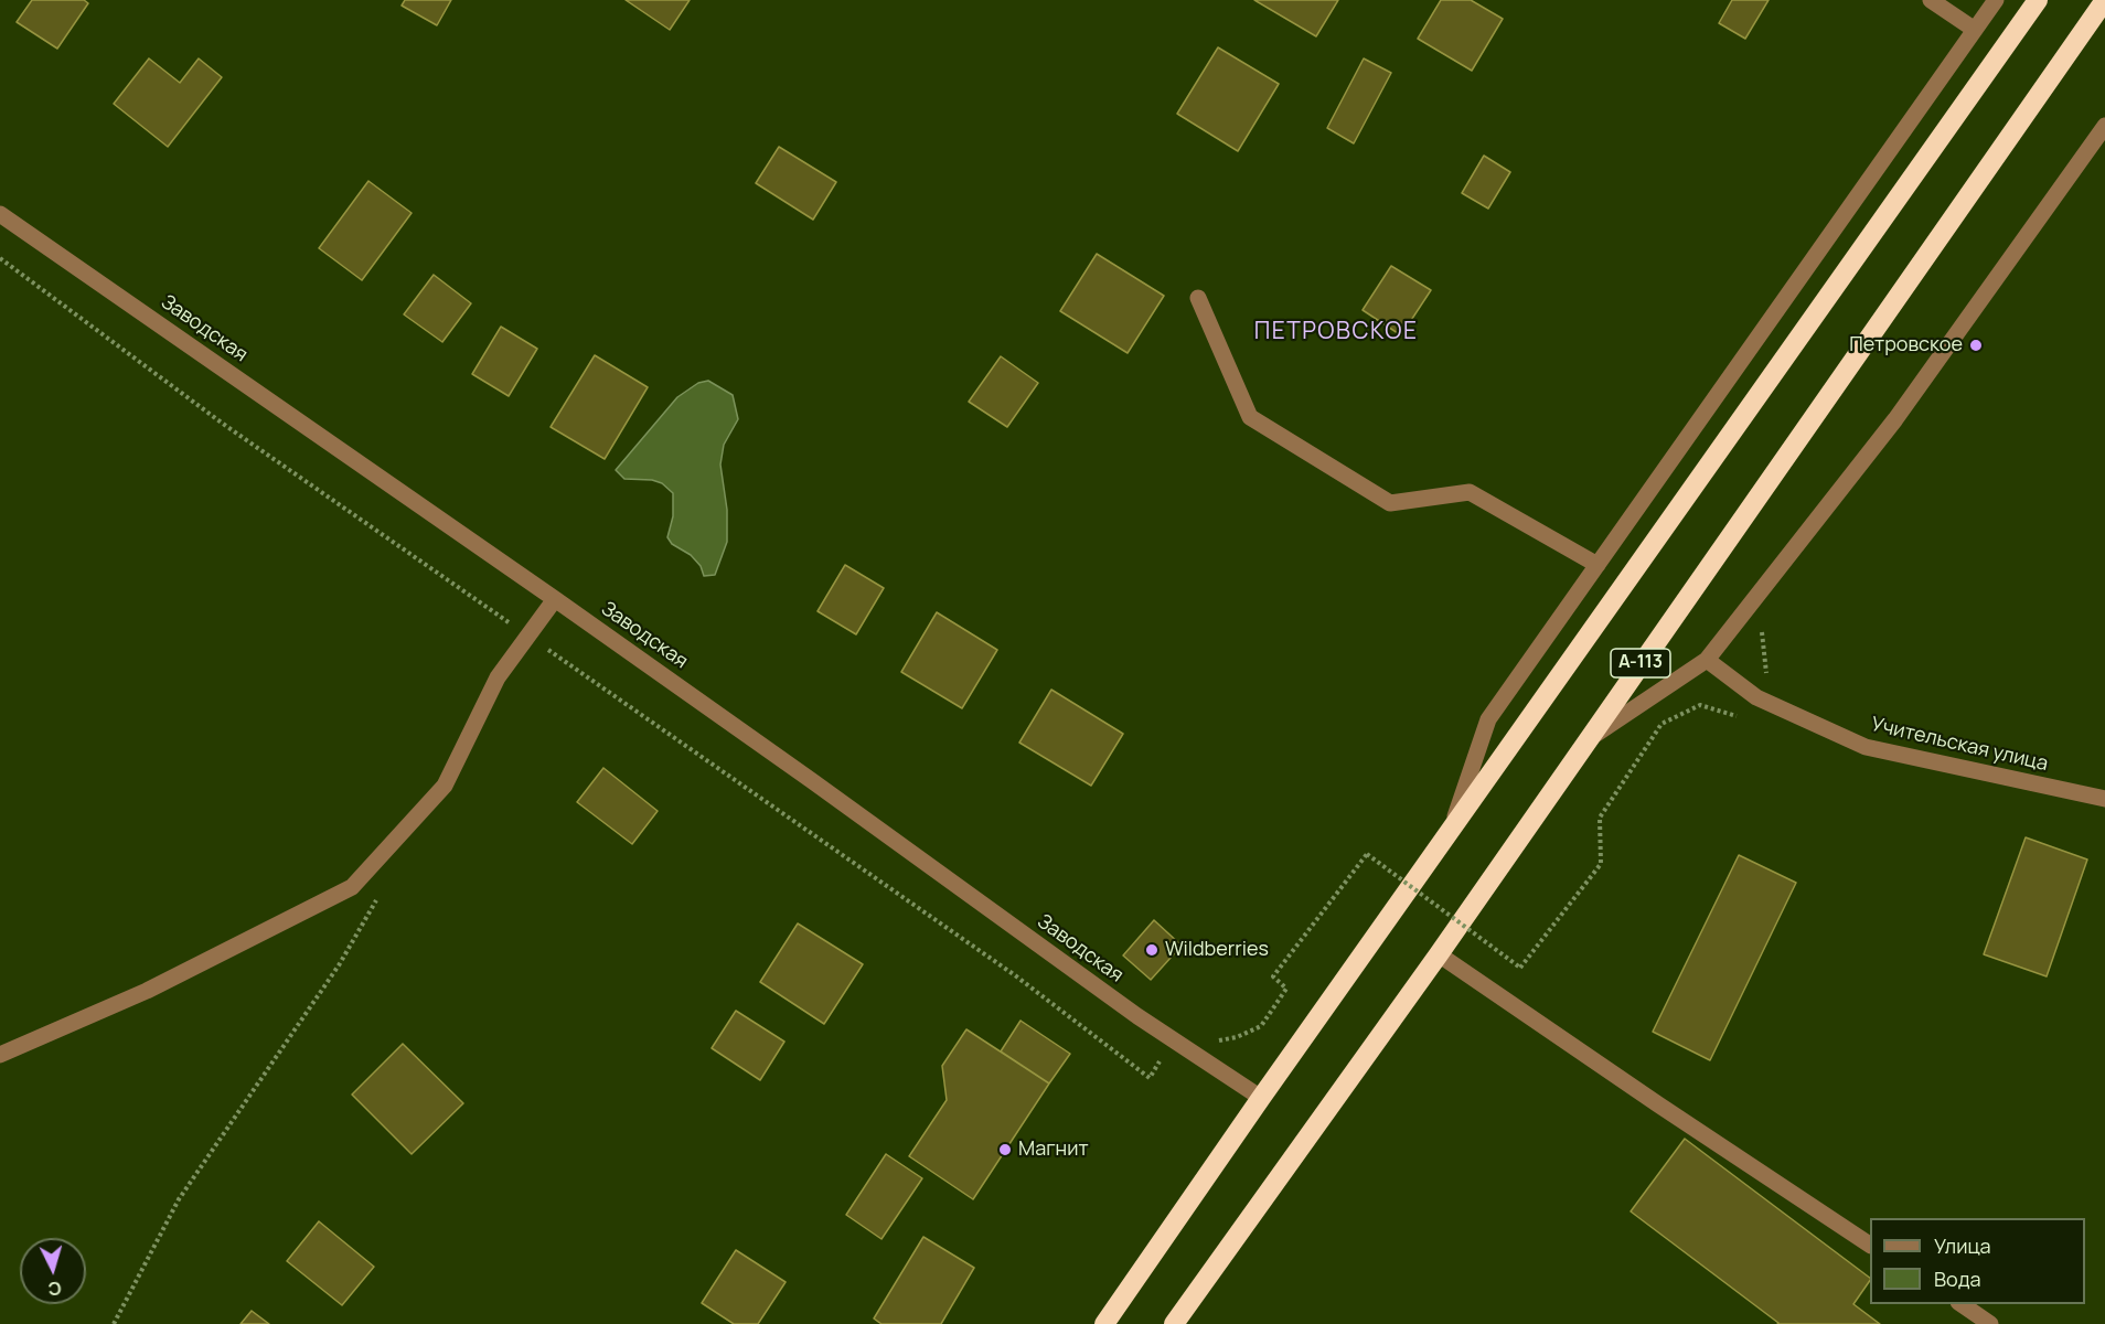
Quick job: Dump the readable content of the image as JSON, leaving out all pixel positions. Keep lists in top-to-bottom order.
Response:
{
  "streets": {
    "highway": ["А-113"],
    "street": ["Заводская", "Учительская улица"]
  },
  "crossings": [
    ["Заводская", "А-113"]
  ],
  "districts": ["ПЕТРОВСКОЕ"],
  "places": ["Петровское", "Wildberries", "Магнит"],
  "legend": ["Улица", "Вода"],
  "north": "bottom"
}
